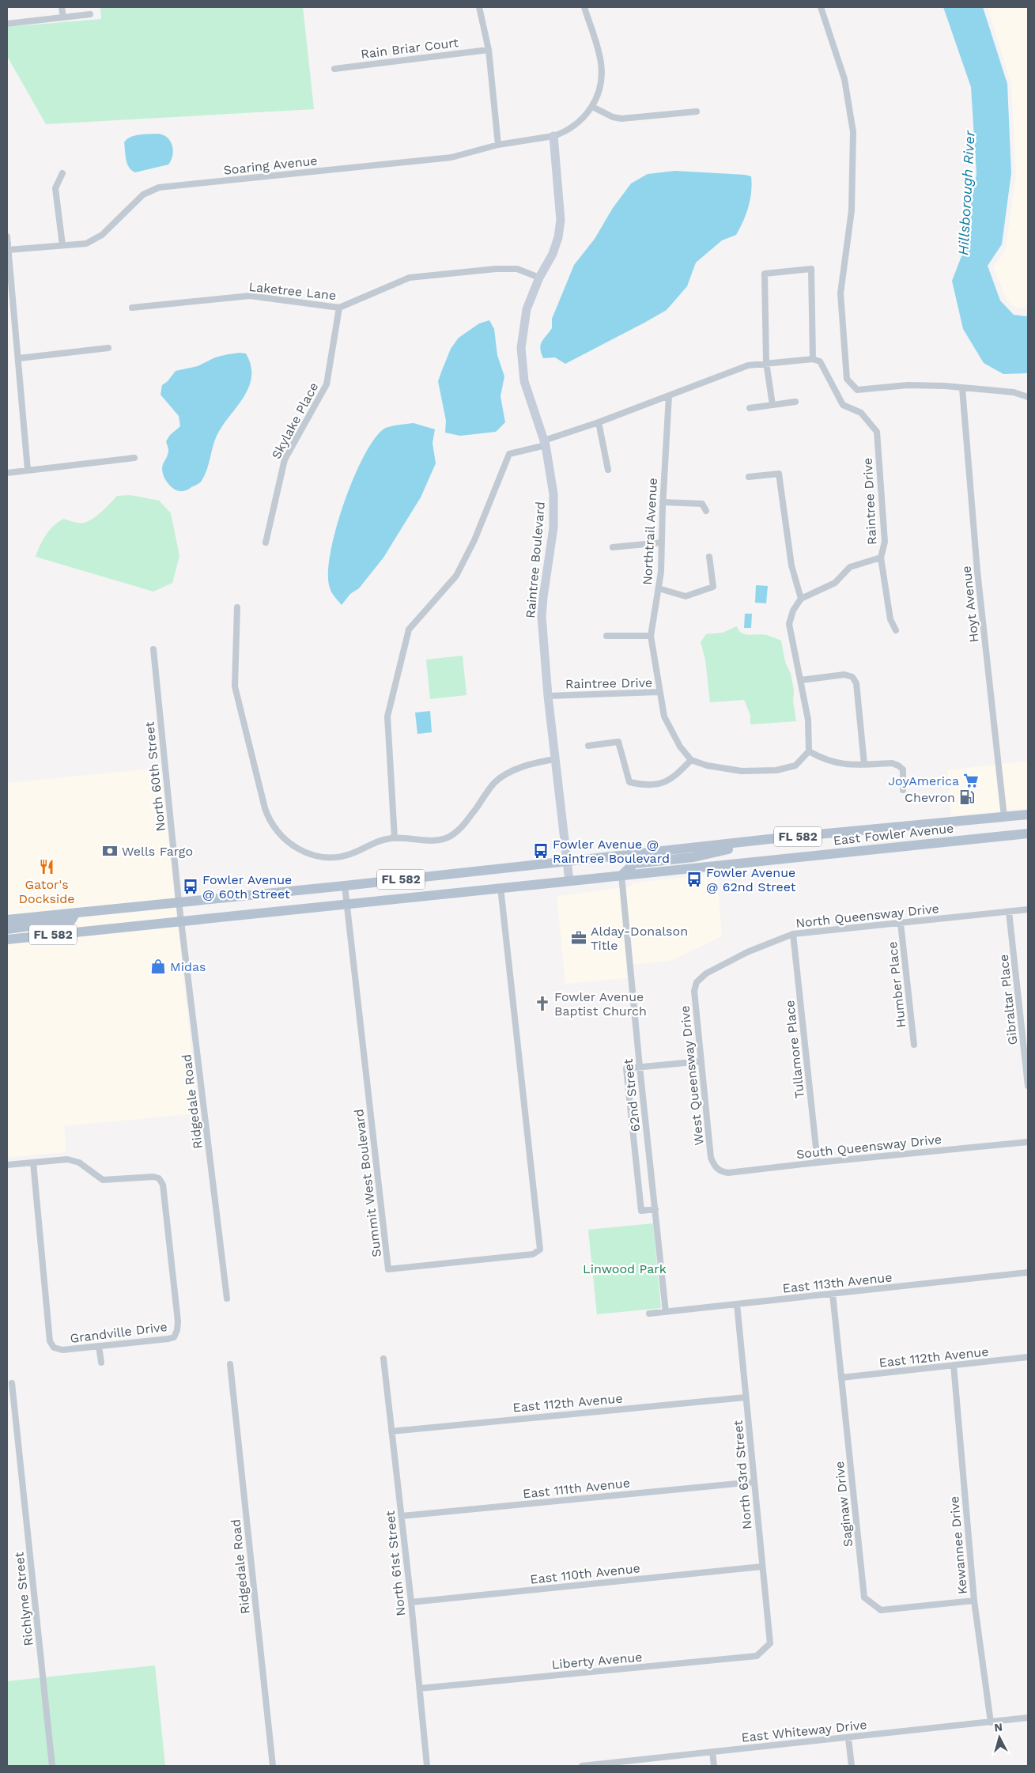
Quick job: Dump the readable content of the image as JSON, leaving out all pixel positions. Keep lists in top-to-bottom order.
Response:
{
  "streets": {
    "main road": ["East Fowler Avenue", "FL 582"],
    "street": [
      "Rain Briar Court",
      "Soaring Avenue",
      "Laketree Lane",
      "Skylake Place",
      "Raintree Drive",
      "Northtrail Avenue",
      "Raintree Boulevard",
      "Hoyt Avenue",
      "North 60th Street",
      "North Queensway Drive",
      "Humber Place",
      "Gibraltar Place",
      "Tullamore Place",
      "West Queensway Drive",
      "62nd Street",
      "Ridgedale Road",
      "South Queensway Drive",
      "Summit West Boulevard",
      "East 113th Avenue",
      "Grandville Drive",
      "East 112th Avenue",
      "North 63rd Street",
      "East 111th Avenue",
      "Saginaw Drive",
      "Kewannee Drive",
      "North 61st Street",
      "East 110th Avenue",
      "Richlyne Street",
      "Liberty Avenue",
      "East Whiteway Drive"
    ]
  },
  "crossings": [
    ["Soaring Avenue", "Raintree Boulevard"],
    ["Laketree Lane", "Skylake Place"],
    ["Laketree Lane", "Raintree Boulevard"],
    ["Raintree Drive", "Northtrail Avenue"],
    ["Raintree Drive", "Raintree Boulevard"],
    ["Raintree Boulevard", "East Fowler Avenue"],
    ["Hoyt Avenue", "East Fowler Avenue"],
    ["North 60th Street", "East Fowler Avenue"],
    ["North 60th Street", "Ridgedale Road"],
    ["East Fowler Avenue", "62nd Street"],
    ["East Fowler Avenue", "Ridgedale Road"],
    ["East Fowler Avenue", "Summit West Boulevard"],
    ["North Queensway Drive", "Humber Place"],
    ["North Queensway Drive", "Gibraltar Place"],
    ["North Queensway Drive", "Tullamore Place"],
    ["North Queensway Drive", "West Queensway Drive"],
    ["Tullamore Place", "South Queensway Drive"],
    ["West Queensway Drive", "South Queensway Drive"],
    ["62nd Street", "East 113th Avenue"],
    ["East 113th Avenue", "North 63rd Street"],
    ["East 113th Avenue", "Saginaw Drive"],
    ["East 112th Avenue", "North 63rd Street"],
    ["East 112th Avenue", "Saginaw Drive"],
    ["East 112th Avenue", "Kewannee Drive"],
    ["East 112th Avenue", "North 61st Street"],
    ["North 63rd Street", "East 111th Avenue"],
    ["North 63rd Street", "East 110th Avenue"],
    ["North 63rd Street", "Liberty Avenue"],
    ["East 111th Avenue", "North 61st Street"],
    ["Saginaw Drive", "Kewannee Drive"],
    ["Kewannee Drive", "East Whiteway Drive"],
    ["North 61st Street", "East 110th Avenue"],
    ["North 61st Street", "Liberty Avenue"]
  ],
  "water": ["Hillsborough River"],
  "parks": ["Linwood Park"],
  "places": {
    "supermarket": ["JoyAmerica"],
    "fuel station": ["Chevron"],
    "bank": ["Wells Fargo"],
    "bus stop": ["Fowler Avenue @ Raintree Boulevard", "Fowler Avenue @ 62nd Street", "Fowler Avenue @ 60th Street"],
    "restaurant": ["Gator's Dockside"],
    "office": ["Alday-Donalson Title"],
    "shop": ["Midas"],
    "church": ["Fowler Avenue Baptist Church"]
  },
  "north": "top"
}
